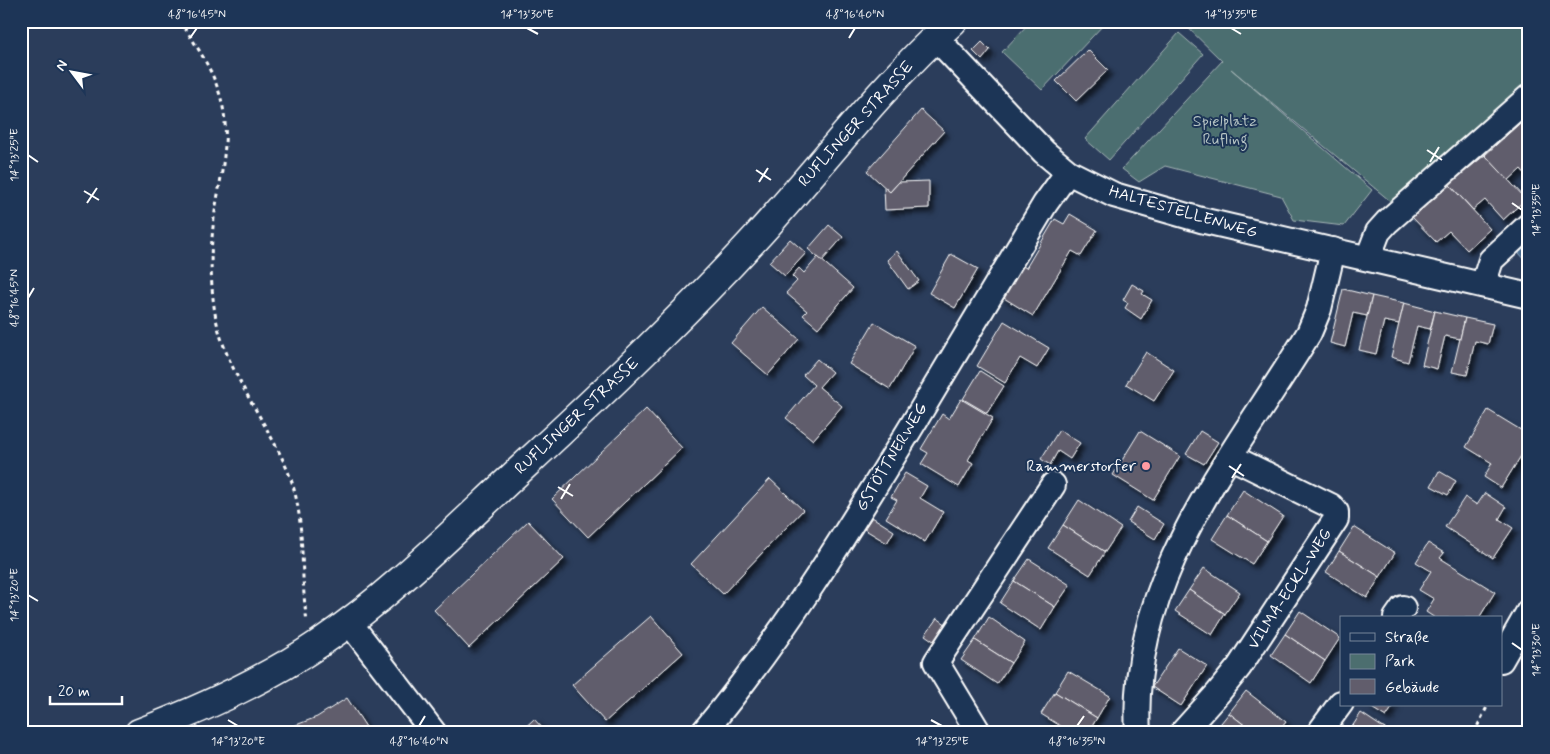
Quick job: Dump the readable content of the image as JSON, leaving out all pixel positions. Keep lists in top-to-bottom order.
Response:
{
  "streets": {
    "street": [
      "RUFLINGER STRASSE",
      "HALTESTELLENWEG",
      "GSTÖTTNERWEG",
      "VILMA-ECKL-WEG"
    ]
  },
  "crossings": [
    ["RUFLINGER STRASSE", "HALTESTELLENWEG"],
    ["HALTESTELLENWEG", "GSTÖTTNERWEG"]
  ],
  "parks": ["Spielplatz Rufling"],
  "places": ["Rammerstorfer"],
  "legend": ["Straße", "Park", "Gebäude"],
  "scale_bar": "20 m",
  "north": "top left",
  "coordinates": [
    "48°16'45\"N",
    "14°13'30\"E",
    "48°16'40\"N",
    "14°13'35\"E",
    "14°13'25\"E",
    "14°13'20\"E",
    "48°16'35\"N"
  ]
}
